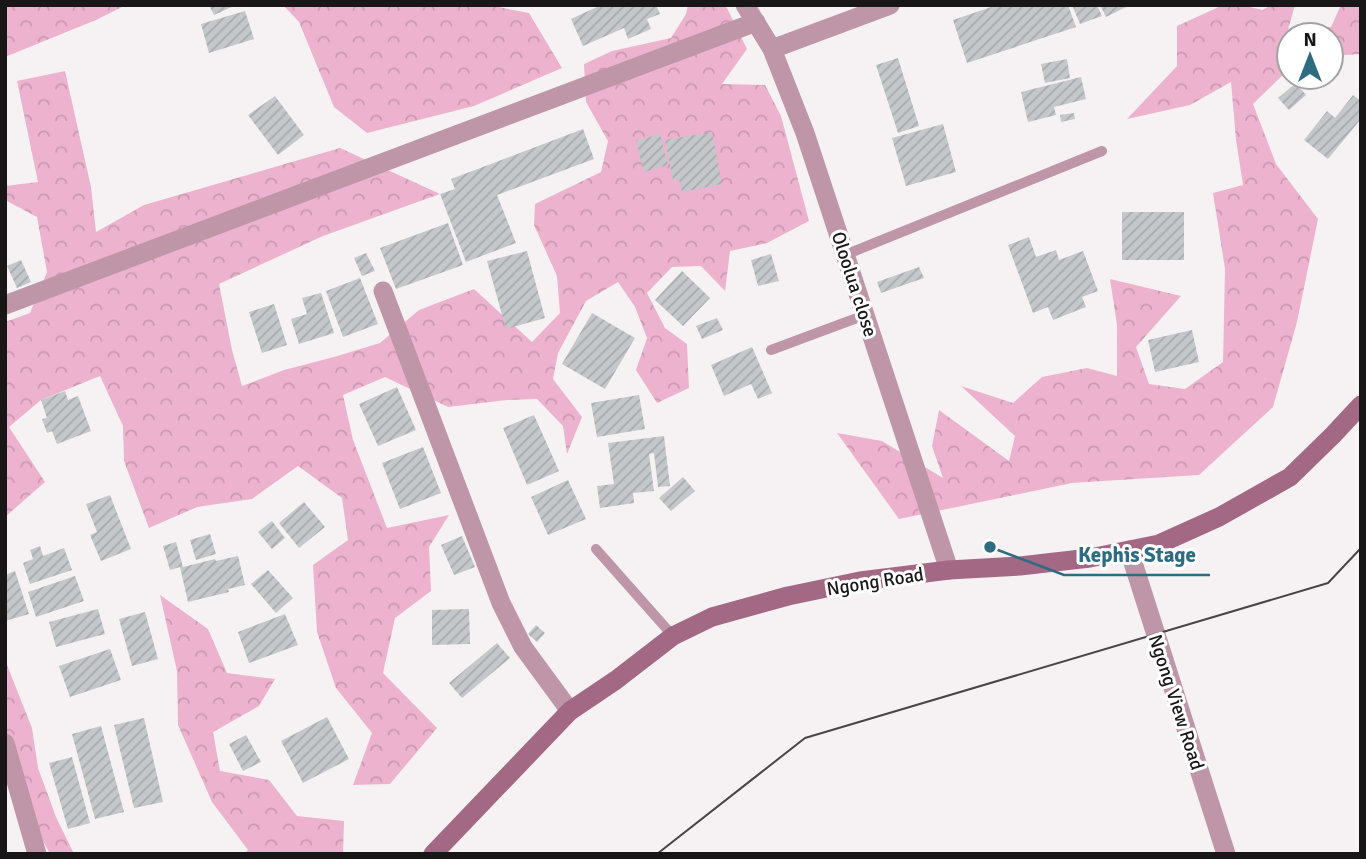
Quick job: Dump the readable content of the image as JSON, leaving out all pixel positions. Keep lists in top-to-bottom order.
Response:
{
  "streets": {
    "main road": ["Ngong Road"],
    "street": ["Oloolua close", "Ngong View Road"]
  },
  "crossings": [
    ["Oloolua close", "Ngong Road"],
    ["Ngong Road", "Ngong View Road"]
  ],
  "places": ["Kephis Stage"],
  "north": "top"
}
